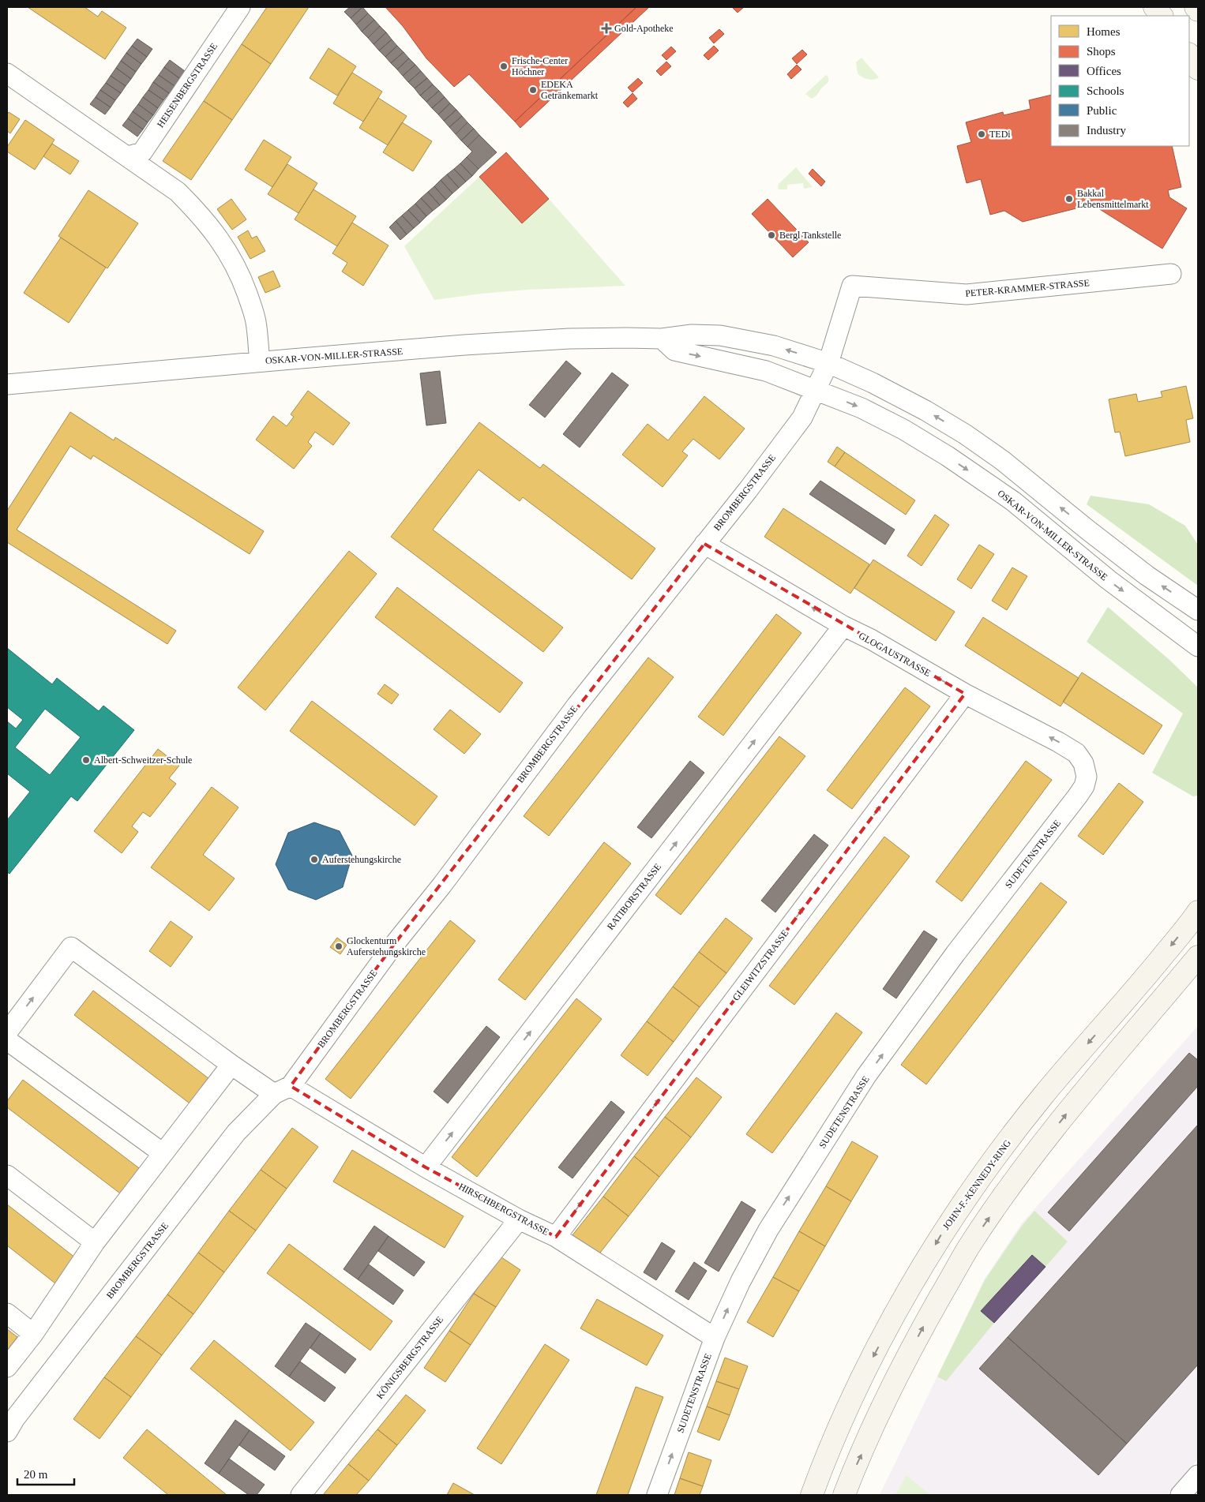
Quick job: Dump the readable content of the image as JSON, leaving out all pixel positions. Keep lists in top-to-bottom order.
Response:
{
  "streets": {
    "main road": ["JOHN-F.-KENNEDY-RING"],
    "street": [
      "HEISENBERGSTRASSE",
      "PETER-KRAMMER-STRASSE",
      "OSKAR-VON-MILLER-STRASSE",
      "BROMBERGSTRASSE",
      "GLOGAUSTRASSE",
      "SUDETENSTRASSE",
      "RATIBORSTRASSE",
      "GLEIWITZSTRASSE",
      "HIRSCHBERGSTRASSE",
      "KÖNIGSBERGSTRASSE"
    ]
  },
  "crossings": [
    ["PETER-KRAMMER-STRASSE", "OSKAR-VON-MILLER-STRASSE"],
    ["PETER-KRAMMER-STRASSE", "BROMBERGSTRASSE"],
    ["OSKAR-VON-MILLER-STRASSE", "BROMBERGSTRASSE"],
    ["BROMBERGSTRASSE", "GLOGAUSTRASSE"],
    ["BROMBERGSTRASSE", "HIRSCHBERGSTRASSE"],
    ["GLOGAUSTRASSE", "SUDETENSTRASSE"],
    ["GLOGAUSTRASSE", "RATIBORSTRASSE"],
    ["GLOGAUSTRASSE", "GLEIWITZSTRASSE"],
    ["SUDETENSTRASSE", "HIRSCHBERGSTRASSE"],
    ["RATIBORSTRASSE", "HIRSCHBERGSTRASSE"],
    ["GLEIWITZSTRASSE", "HIRSCHBERGSTRASSE"],
    ["HIRSCHBERGSTRASSE", "KÖNIGSBERGSTRASSE"]
  ],
  "one_way": [
    "GLOGAUSTRASSE",
    "SUDETENSTRASSE",
    "RATIBORSTRASSE",
    "GLEIWITZSTRASSE"
  ],
  "places": {
    "health": ["Gold-Apotheke"],
    "other": [
      "Frische-Center Höchner",
      "EDEKA Getränkemarkt",
      "TEDi",
      "Bakkal Lebensmittelmarkt",
      "Bergl Tankstelle",
      "Albert-Schweitzer-Schule",
      "Auferstehungskirche",
      "Glockenturm Auferstehungskirche"
    ]
  },
  "legend": [
    "Homes",
    "Shops",
    "Offices",
    "Schools",
    "Public",
    "Industry"
  ],
  "scale_bar": "20 m"
}
